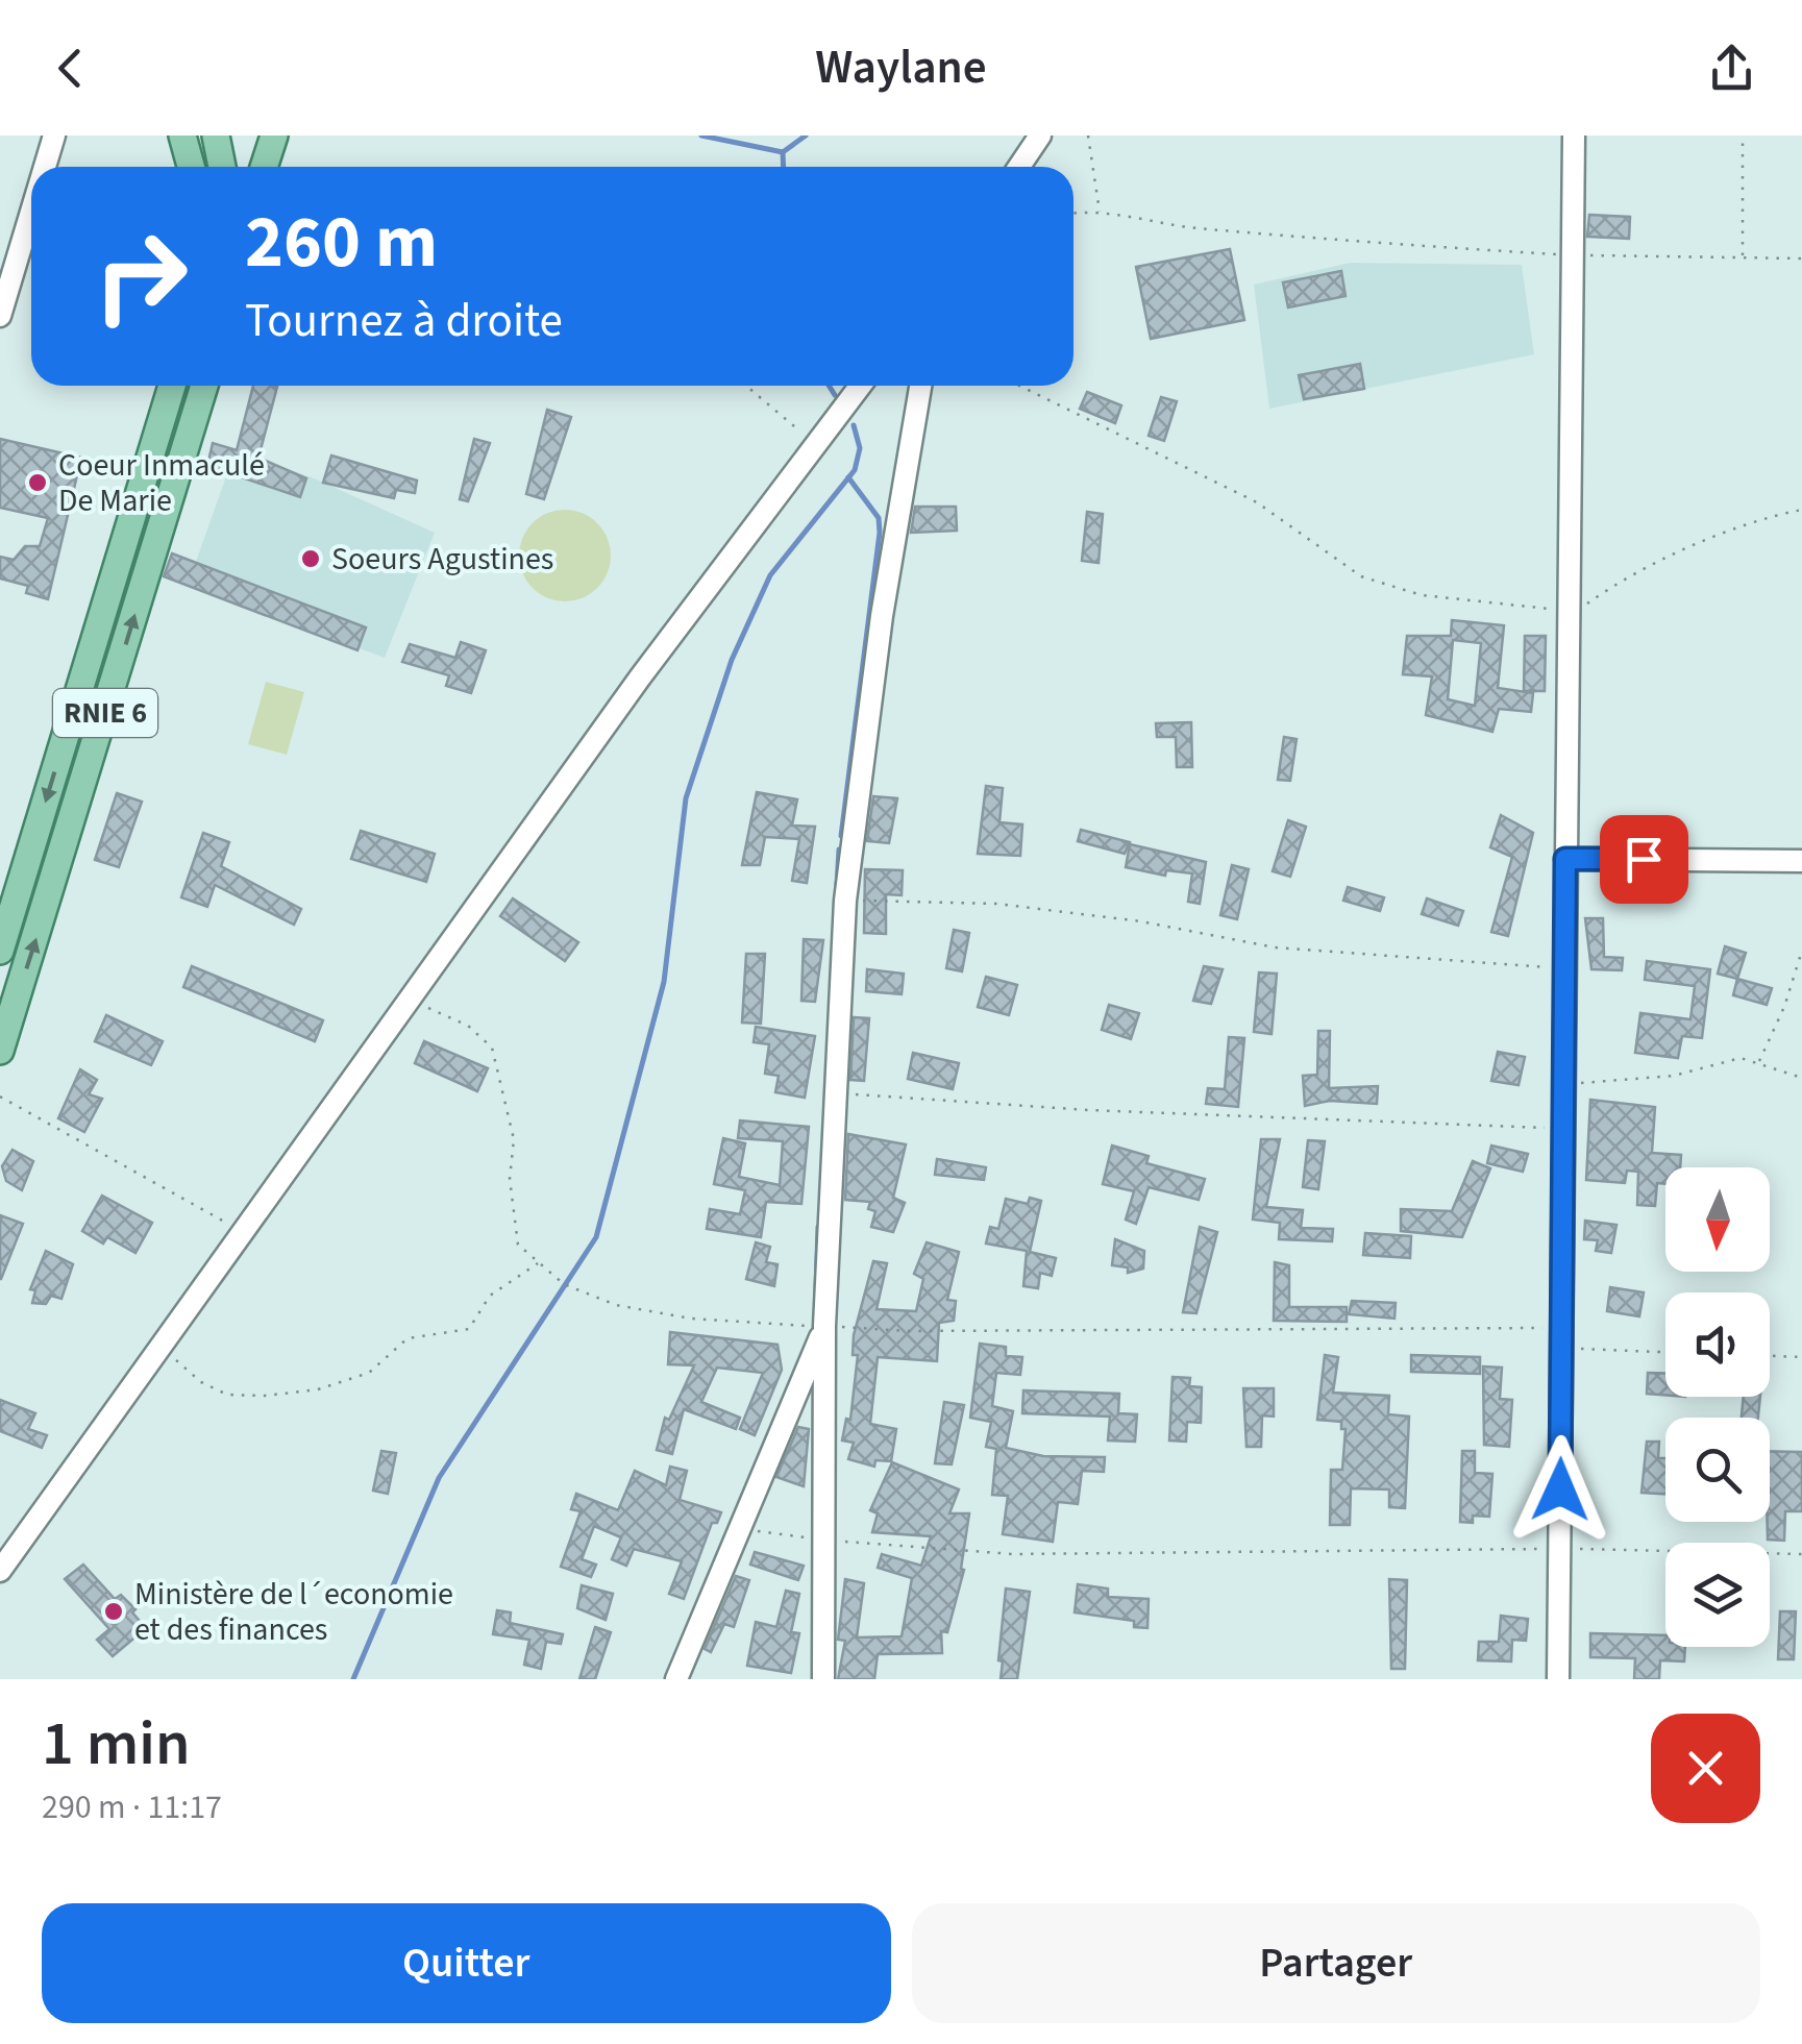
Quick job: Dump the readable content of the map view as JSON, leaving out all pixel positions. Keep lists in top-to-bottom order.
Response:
{
  "streets": {
    "main road": ["RNIE 6"]
  },
  "places": ["Coeur Inmaculé De Marie", "Soeurs Agustines", "Ministère de l´economie et des finances"],
  "north": "bottom",
  "page": {
    "header": "Waylane",
    "turn": ["260 m", "Tournez à droite"],
    "heading": ["1 min", "290 m · 11:17"],
    "buttons": ["Quitter", "Partager"]
  }
}
